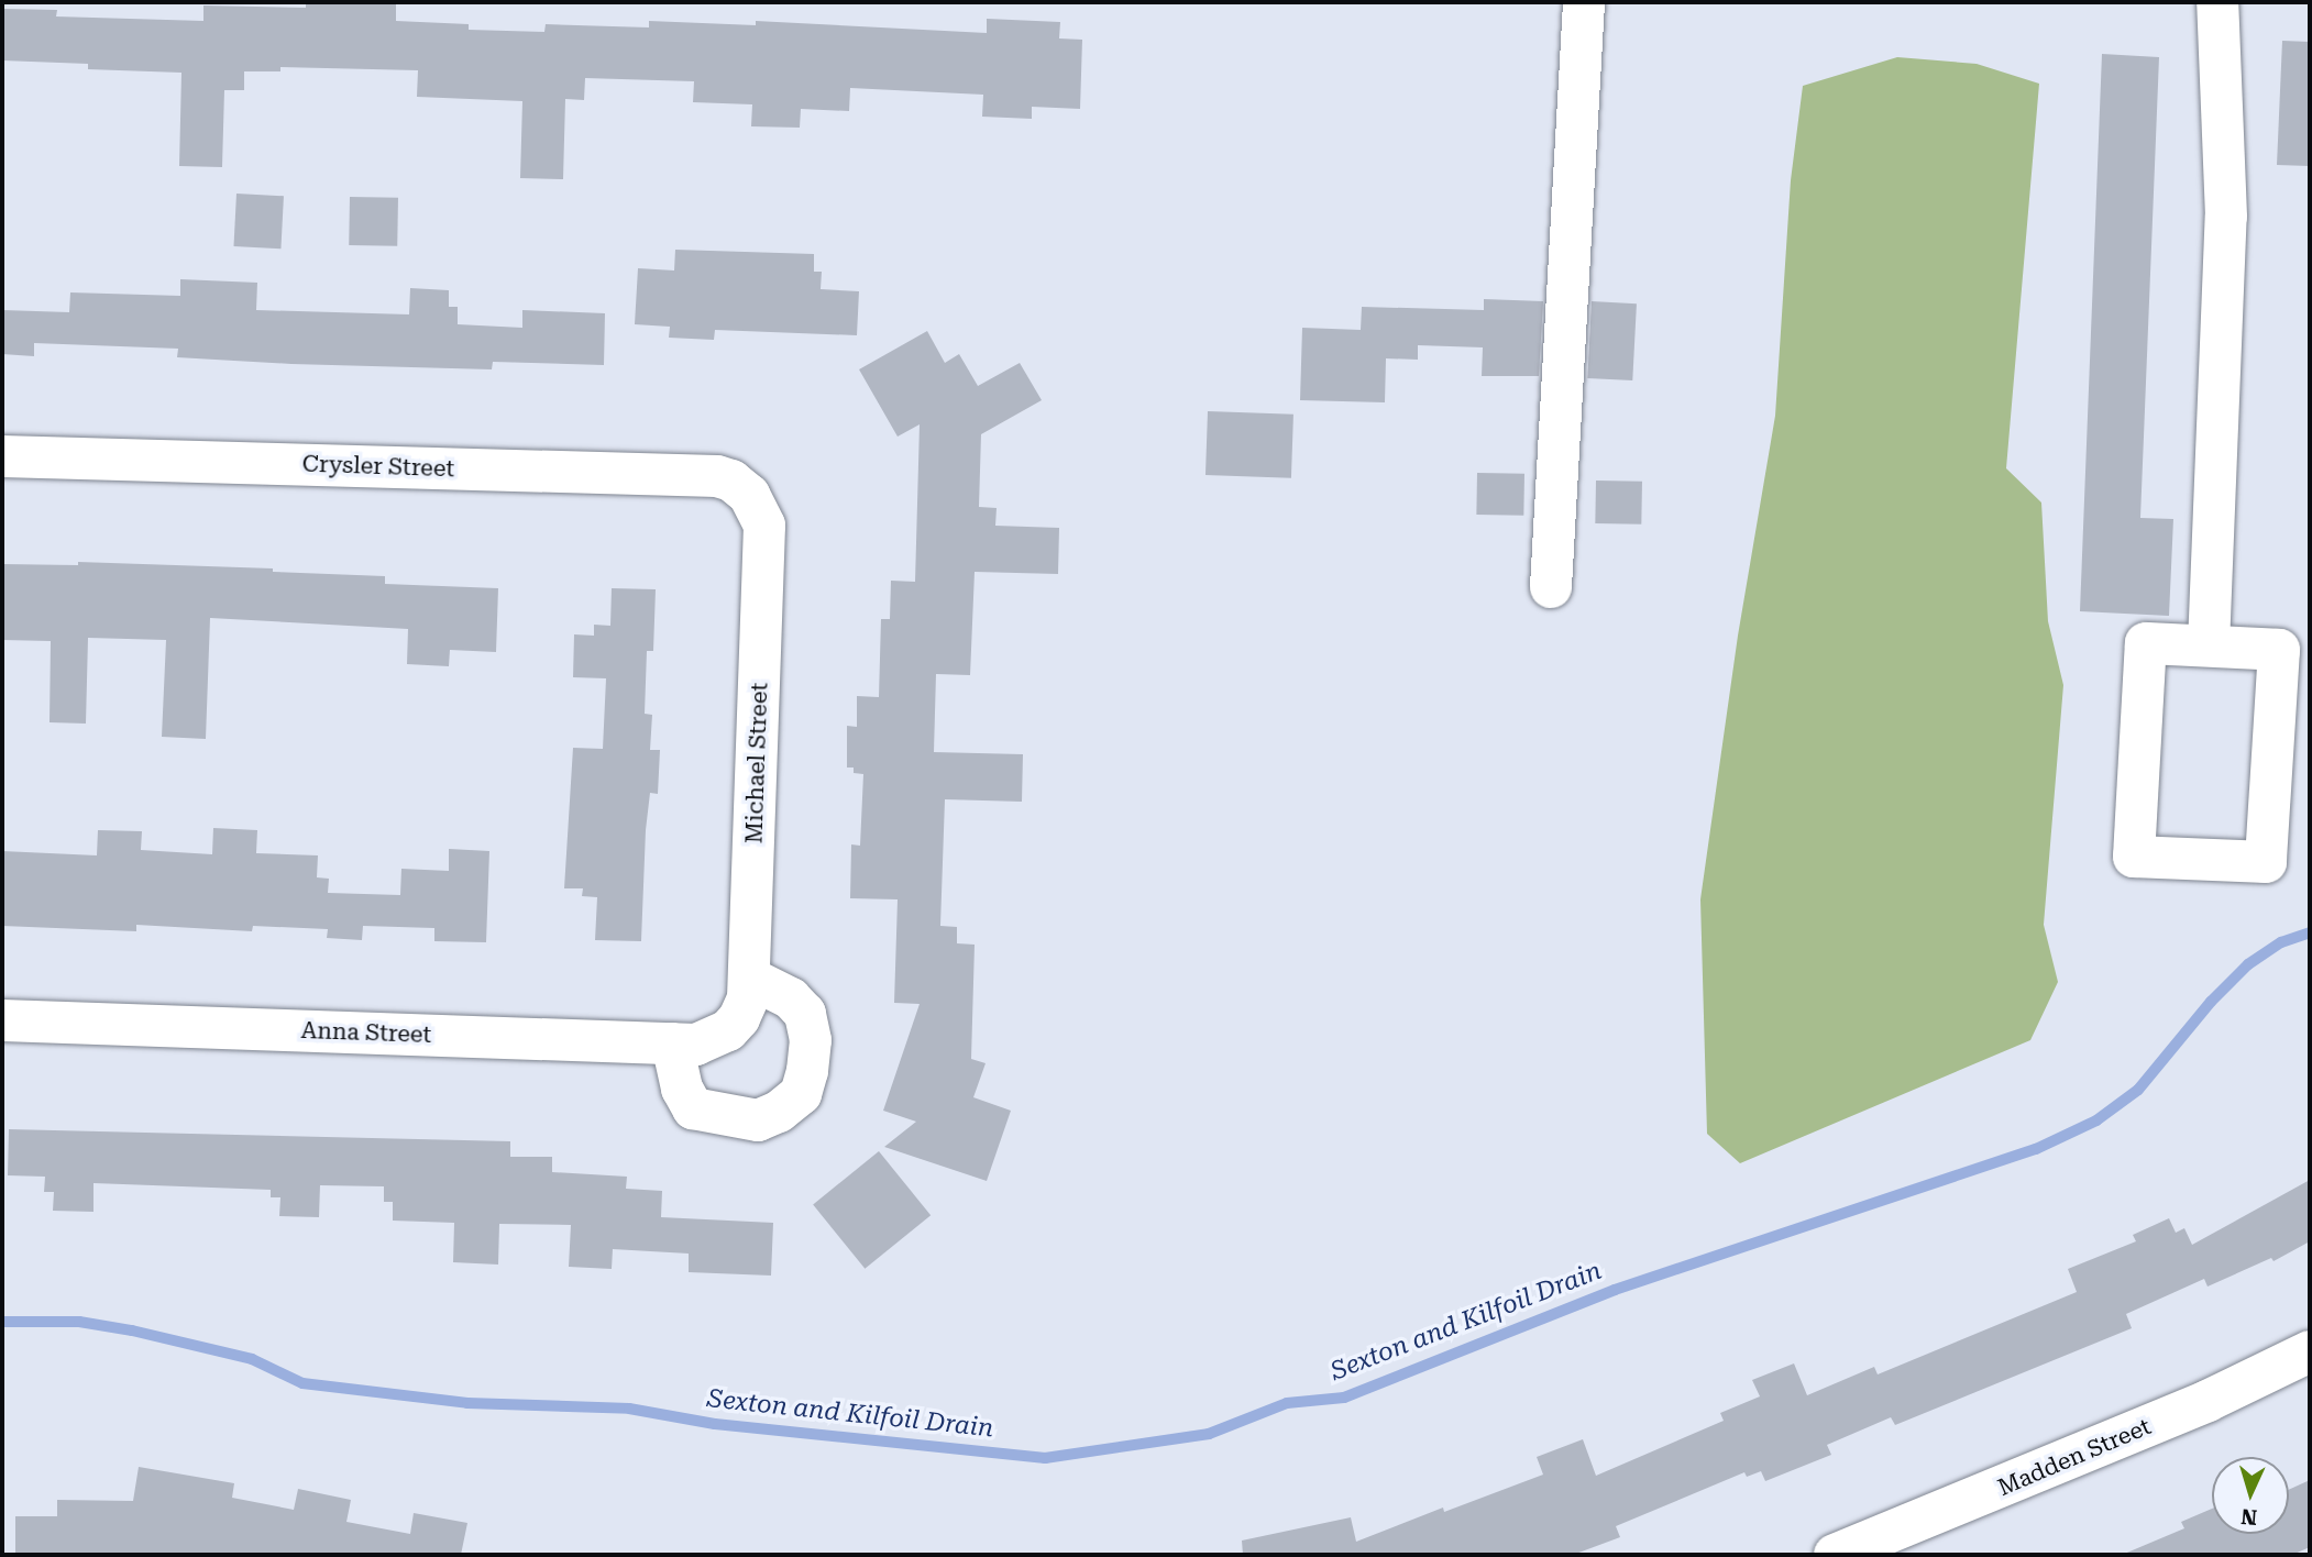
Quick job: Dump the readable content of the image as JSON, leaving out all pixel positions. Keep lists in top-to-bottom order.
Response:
{
  "streets": {
    "street": [
      "Crysler Street",
      "Michael Street",
      "Anna Street",
      "Madden Street"
    ]
  },
  "crossings": [
    ["Crysler Street", "Michael Street"],
    ["Michael Street", "Anna Street"]
  ],
  "water": ["Sexton and Kilfoil Drain"],
  "north": "bottom"
}
